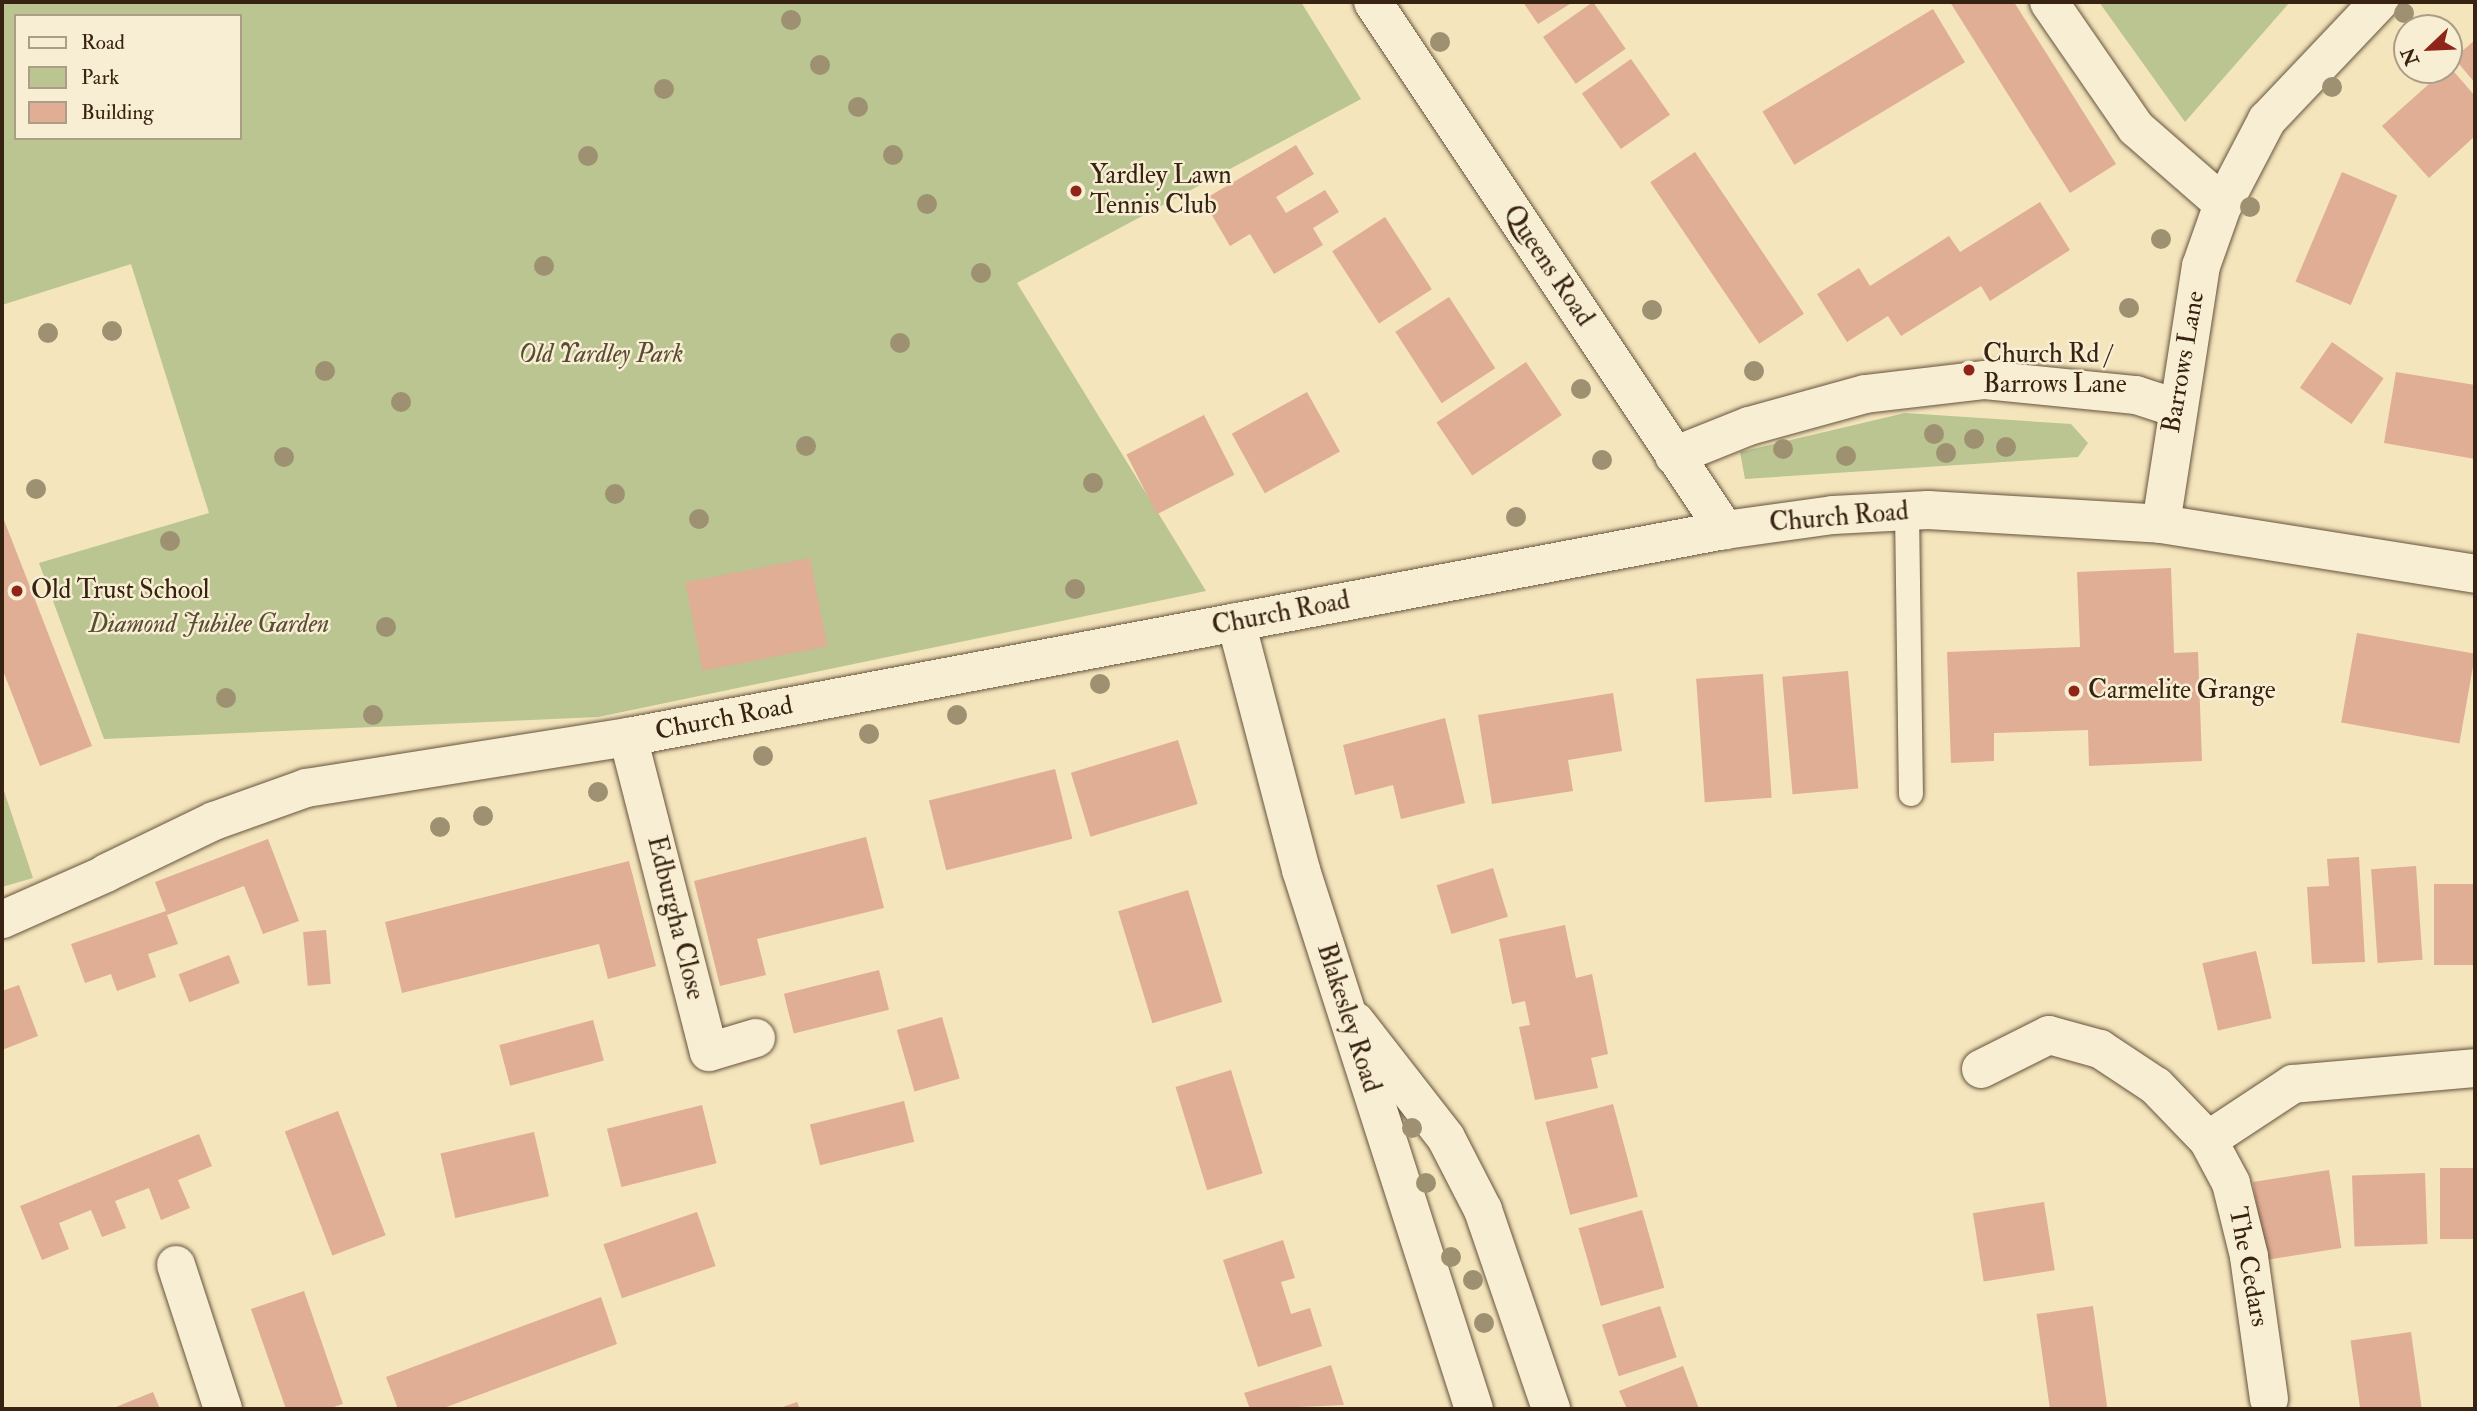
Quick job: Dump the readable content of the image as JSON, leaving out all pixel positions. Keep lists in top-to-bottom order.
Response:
{
  "streets": {
    "street": [
      "Queens Road",
      "Barrows Lane",
      "Church Road",
      "Edburgha Close",
      "Blakesley Road",
      "The Cedars"
    ]
  },
  "crossings": [
    ["Queens Road", "Church Road"],
    ["Barrows Lane", "Church Road"],
    ["Church Road", "Edburgha Close"],
    ["Church Road", "Blakesley Road"]
  ],
  "parks": ["Old Yardley Park", "Diamond Jubilee Garden"],
  "places": [
    "Yardley Lawn Tennis Club",
    "Church Rd / Barrows Lane",
    "Old Trust School",
    "Carmelite Grange"
  ],
  "legend": ["Road", "Park", "Building"],
  "north": "bottom left"
}
